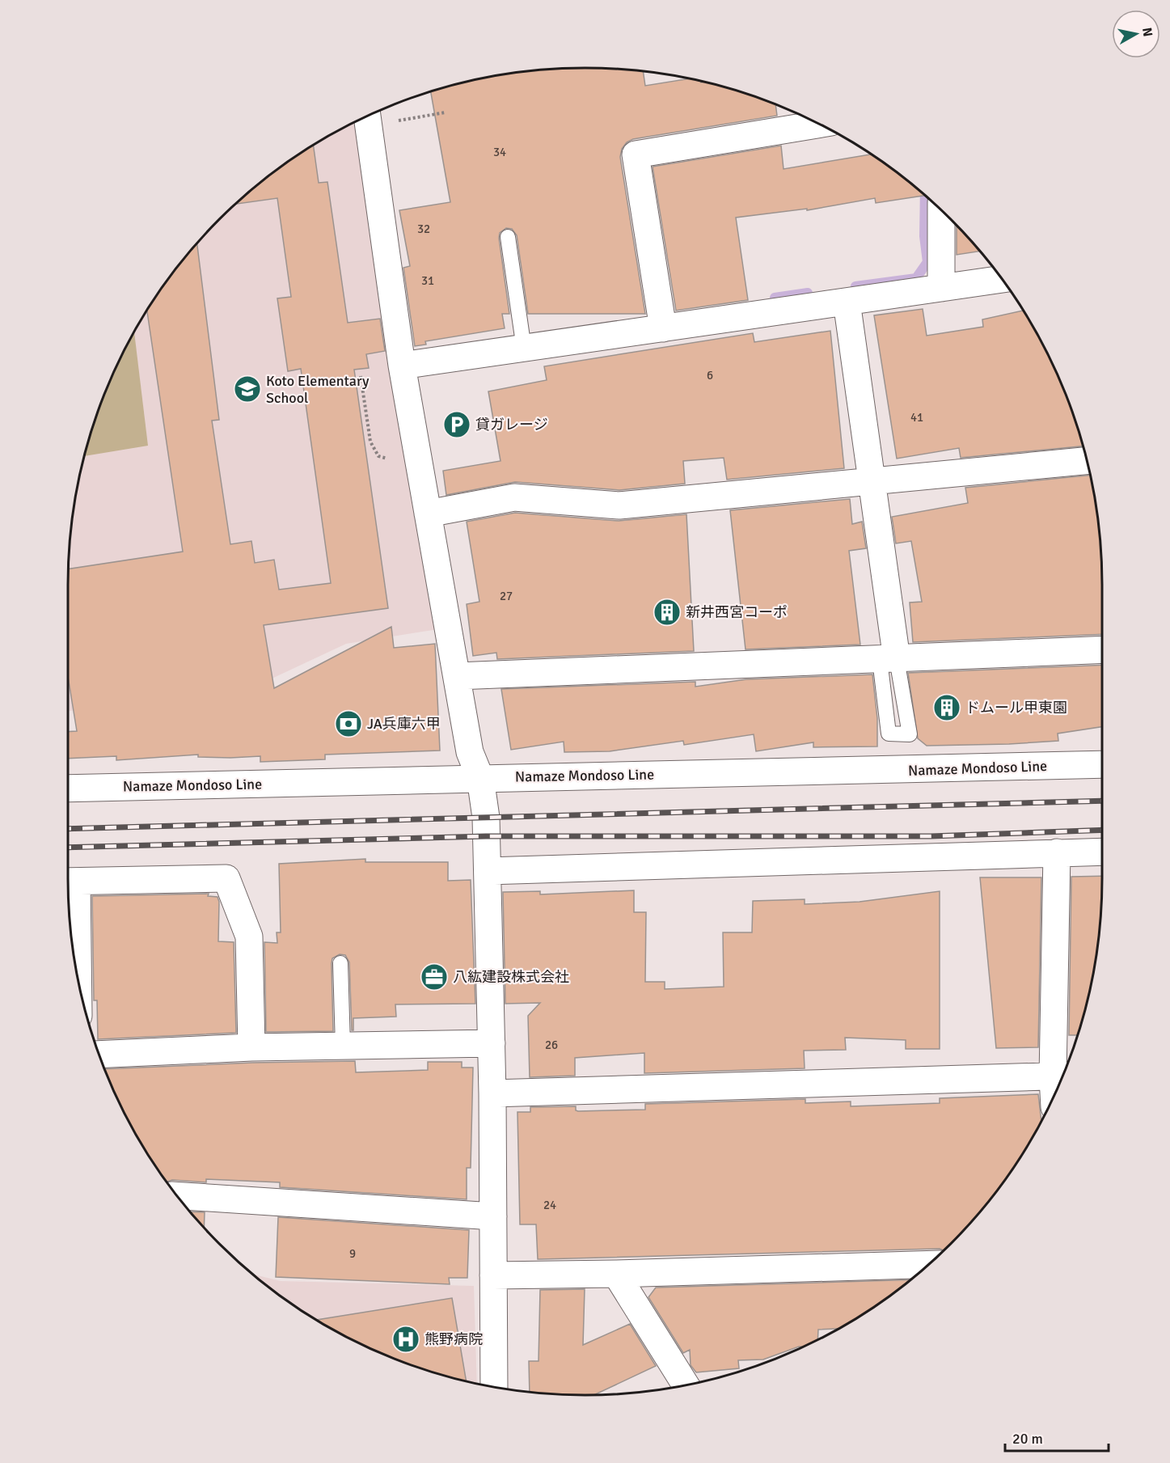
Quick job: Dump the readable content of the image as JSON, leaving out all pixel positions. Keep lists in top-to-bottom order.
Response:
{
  "streets": {
    "street": ["Namaze Mondoso Line"]
  },
  "places": {
    "school or university": ["Koto Elementary School"],
    "parking": ["貸ガレージ"],
    "building": ["新井西宮コーポ", "ドムール甲東園"],
    "bank": ["JA兵庫六甲"],
    "office": ["八紘建設株式会社"],
    "hospital": ["熊野病院"]
  },
  "house_numbers": [
    "34",
    "32",
    "31",
    "6",
    "41",
    "27",
    "26",
    "24",
    "9"
  ],
  "scale_bar": "20 m",
  "north": "right"
}
